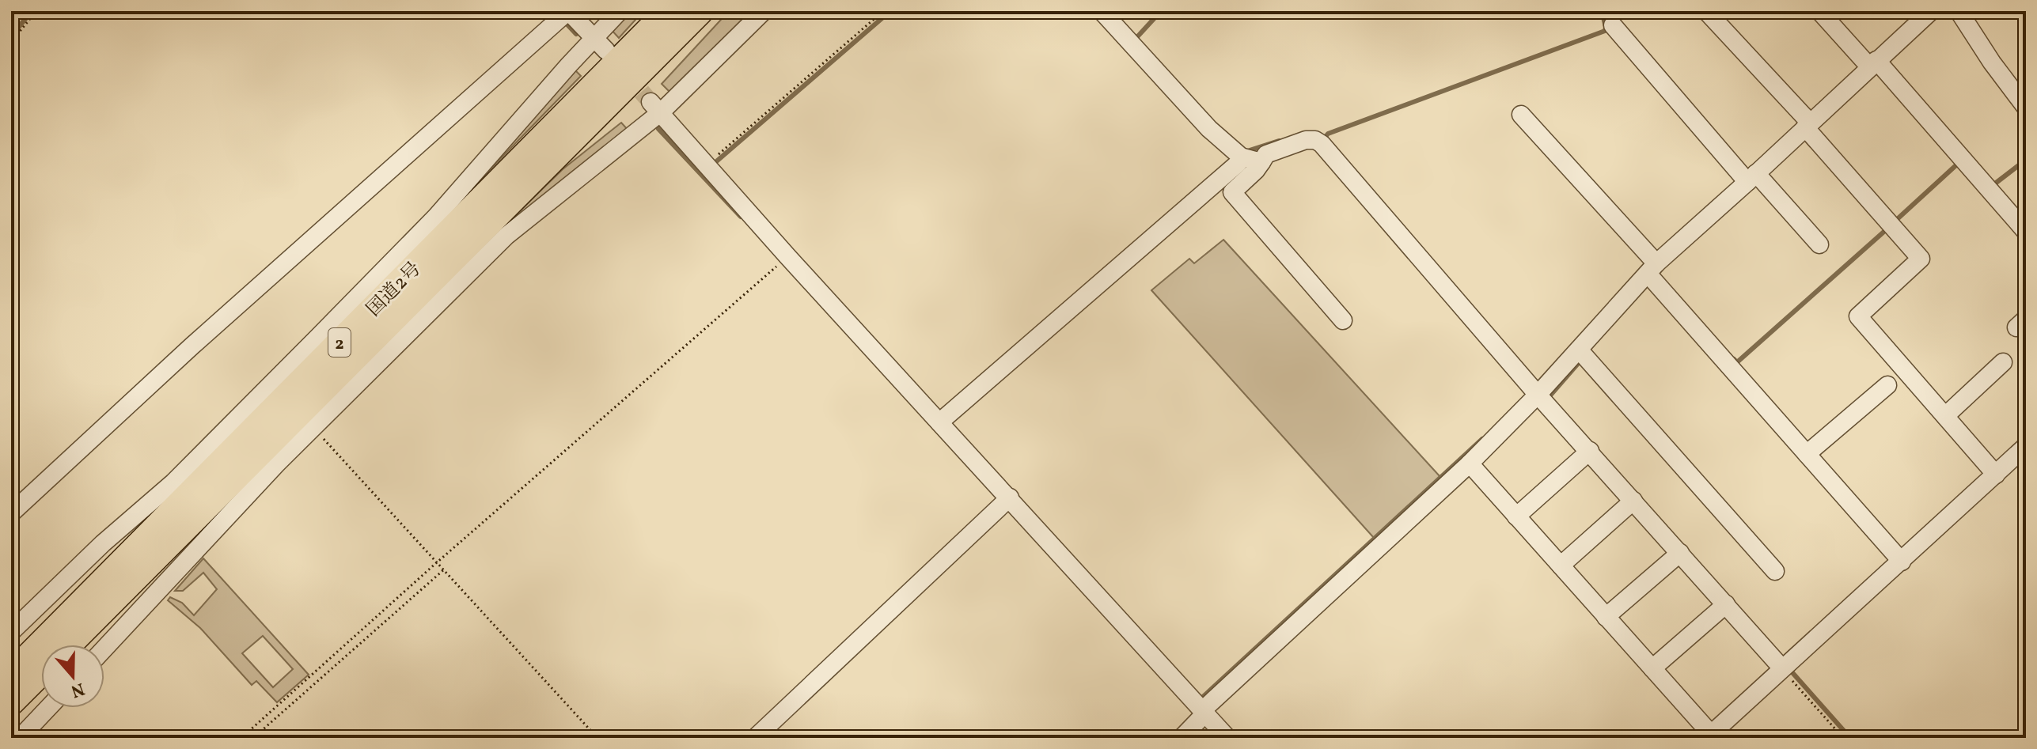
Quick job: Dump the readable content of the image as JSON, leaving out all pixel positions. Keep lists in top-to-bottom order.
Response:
{
  "streets": {
    "highway": ["国道2号", "2"]
  },
  "north": "bottom"
}
